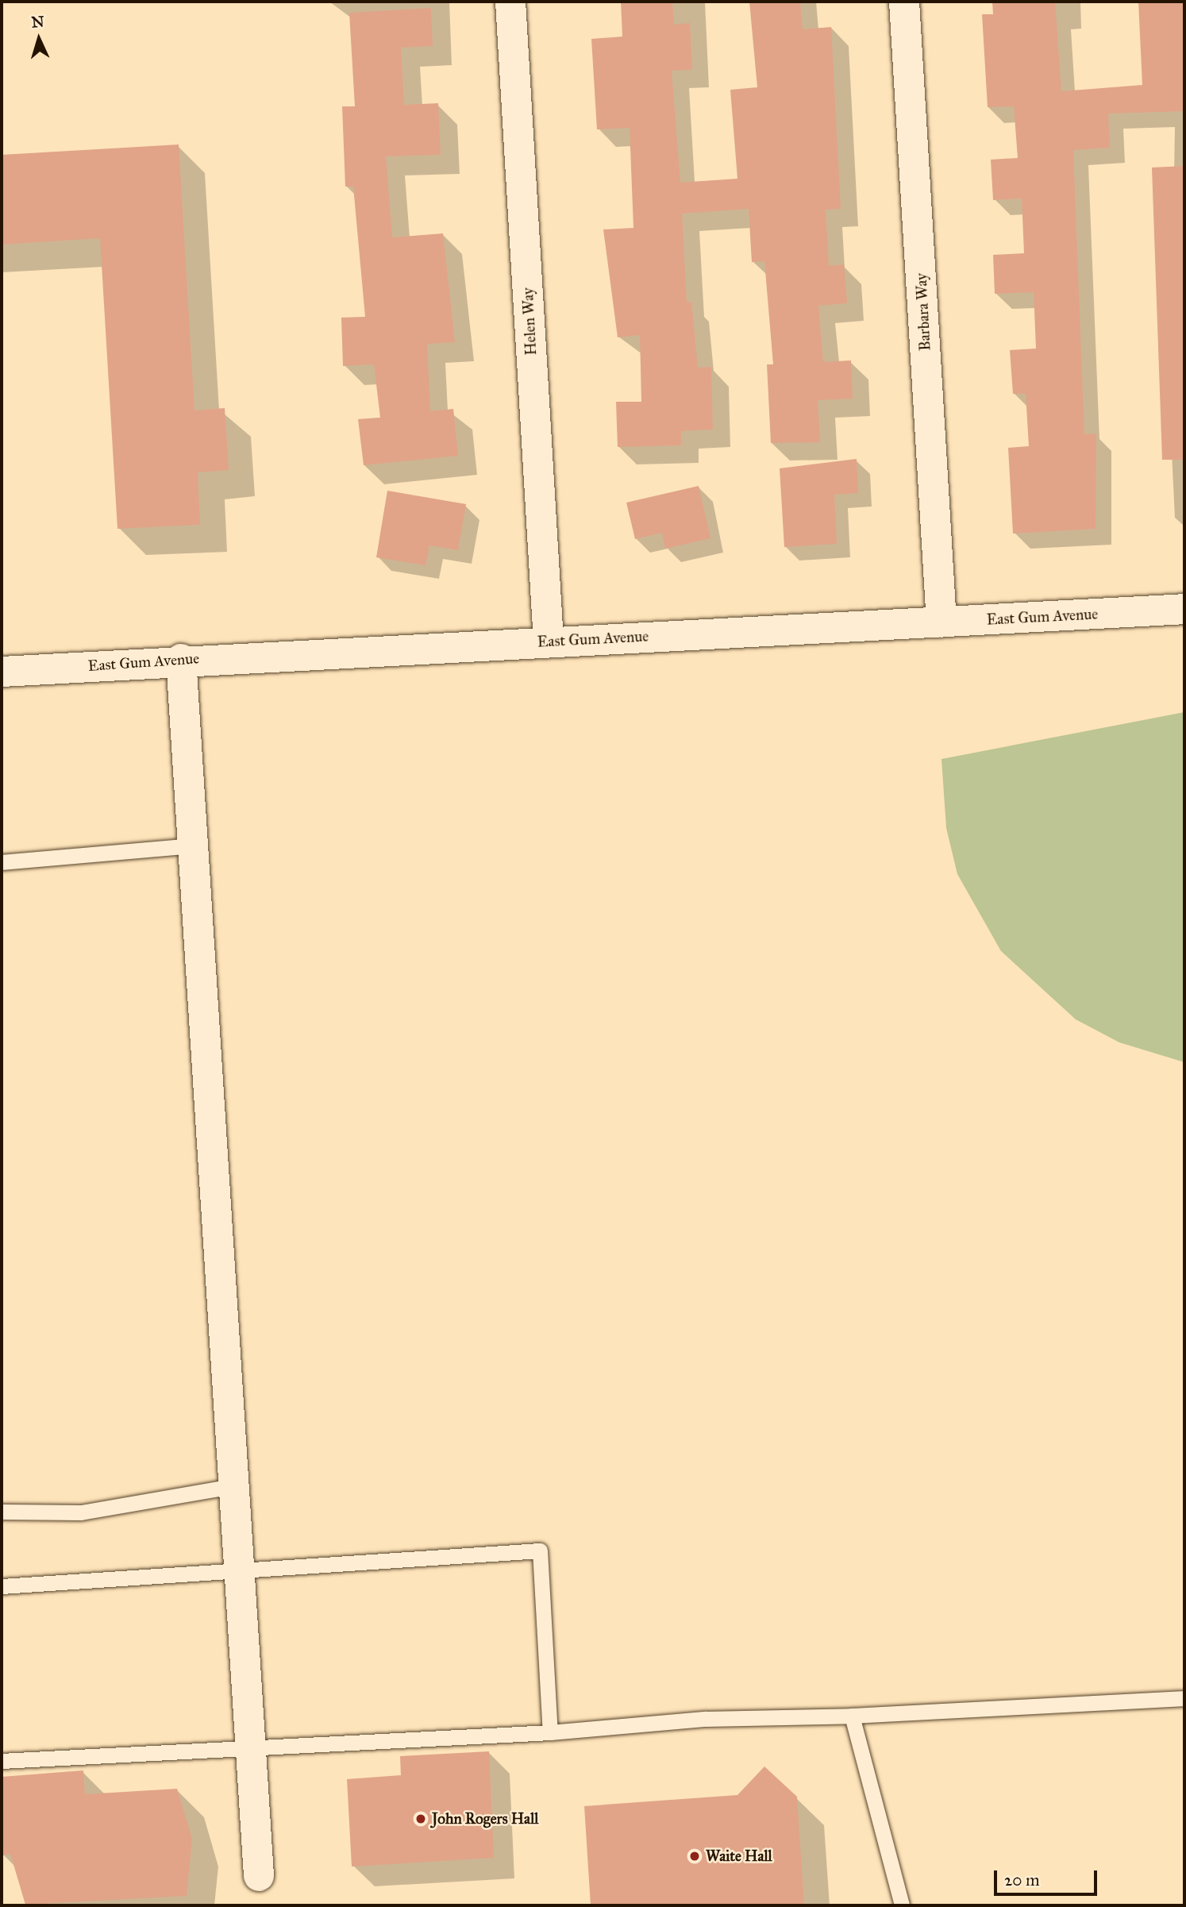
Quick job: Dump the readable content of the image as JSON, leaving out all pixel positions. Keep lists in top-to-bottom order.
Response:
{
  "streets": {
    "street": ["Barbara Way", "Helen Way", "East Gum Avenue"]
  },
  "crossings": [
    ["Barbara Way", "East Gum Avenue"],
    ["Helen Way", "East Gum Avenue"]
  ],
  "places": ["John Rogers Hall", "Waite Hall"],
  "scale_bar": "20 m",
  "north": "top"
}
